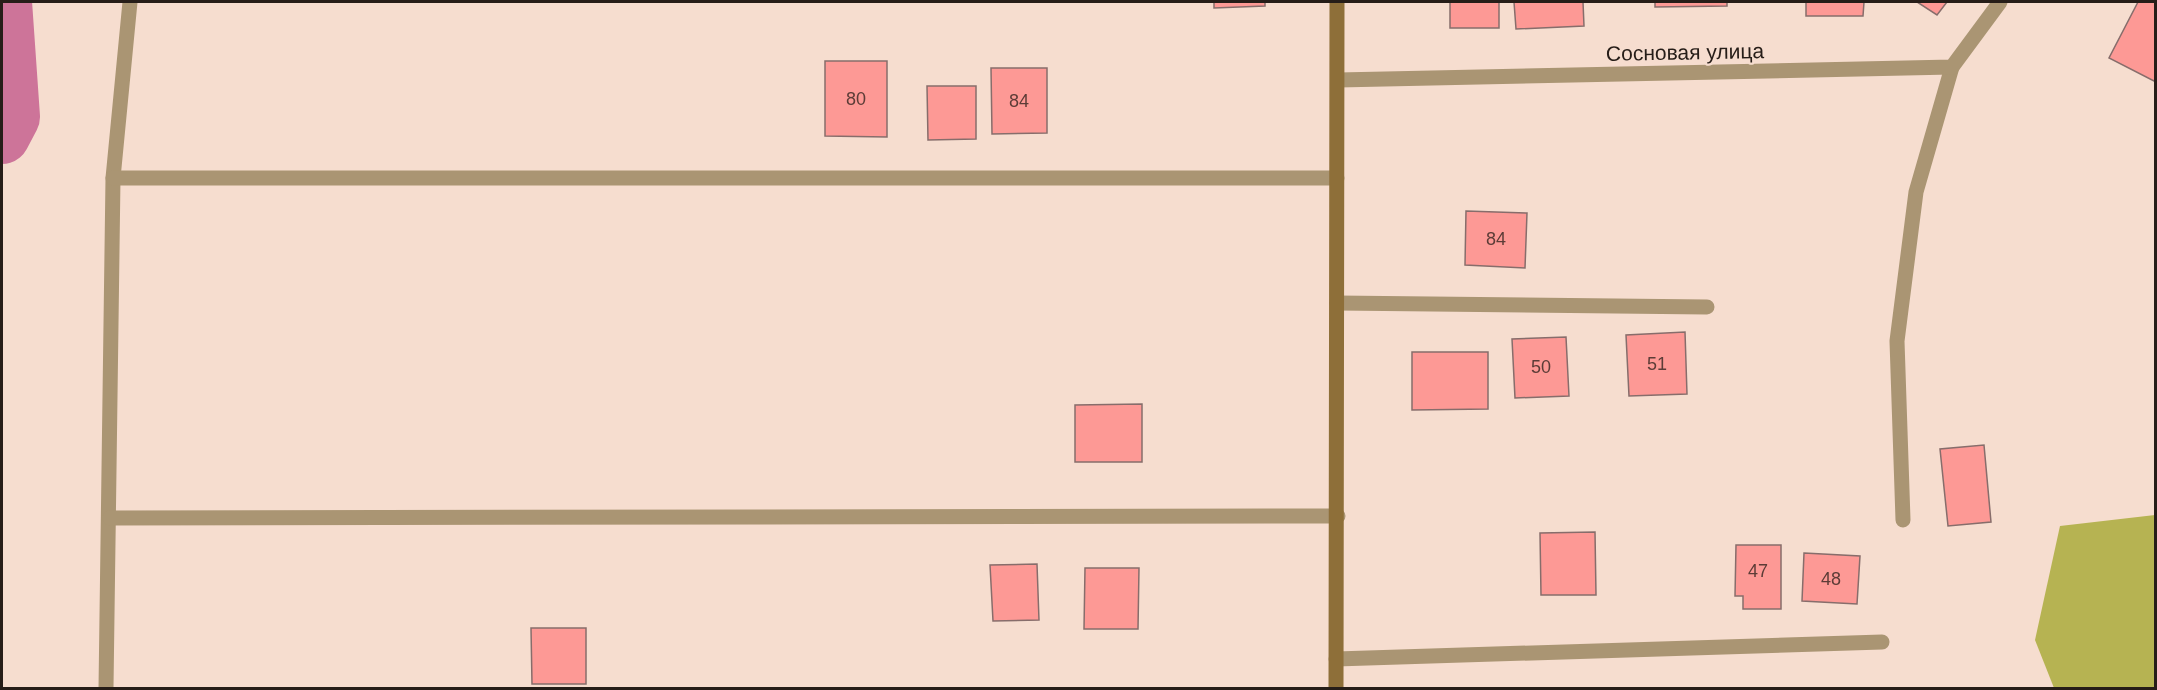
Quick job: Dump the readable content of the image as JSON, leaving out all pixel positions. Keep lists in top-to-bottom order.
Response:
{
  "streets": {
    "street": ["Сосновая улица"]
  },
  "house_numbers": [
    "80",
    "84",
    "84",
    "51",
    "50",
    "47",
    "48"
  ]
}
